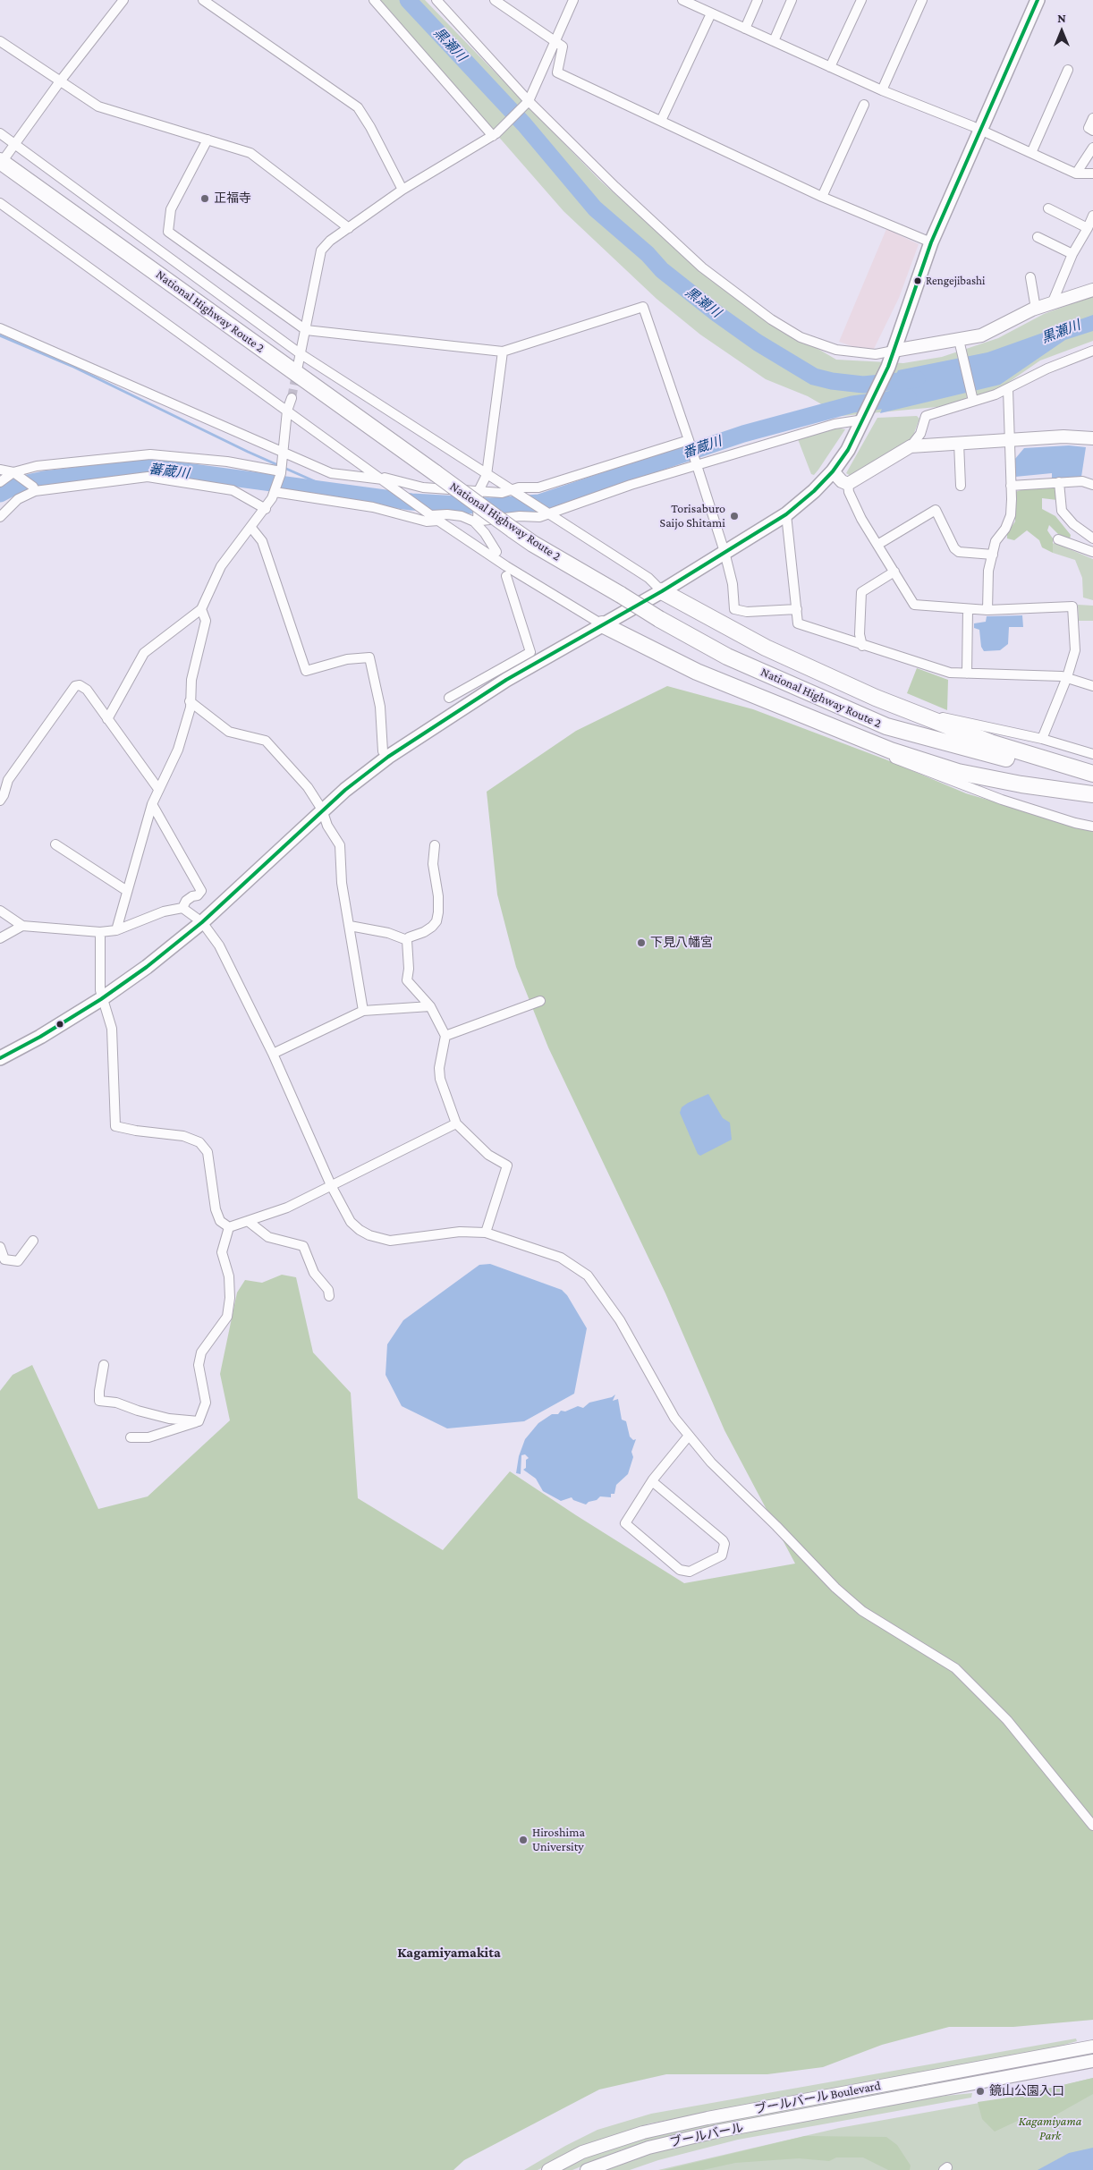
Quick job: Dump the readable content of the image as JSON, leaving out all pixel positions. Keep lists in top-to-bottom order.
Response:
{
  "streets": {
    "highway": ["National Highway Route 2"],
    "street": ["ブールバール Boulevard", "ブールバール"]
  },
  "districts": ["Kagamiyamakita"],
  "water": ["黒瀬川", "番蔵川", "蕃蔵川"],
  "parks": ["Kagamiyama Park"],
  "places": [
    "正福寺",
    "Rengejibashi",
    "Torisaburo Saijo Shitami",
    "下見八幡宮",
    "Hiroshima University",
    "鏡山公園入口"
  ],
  "north": "top"
}
